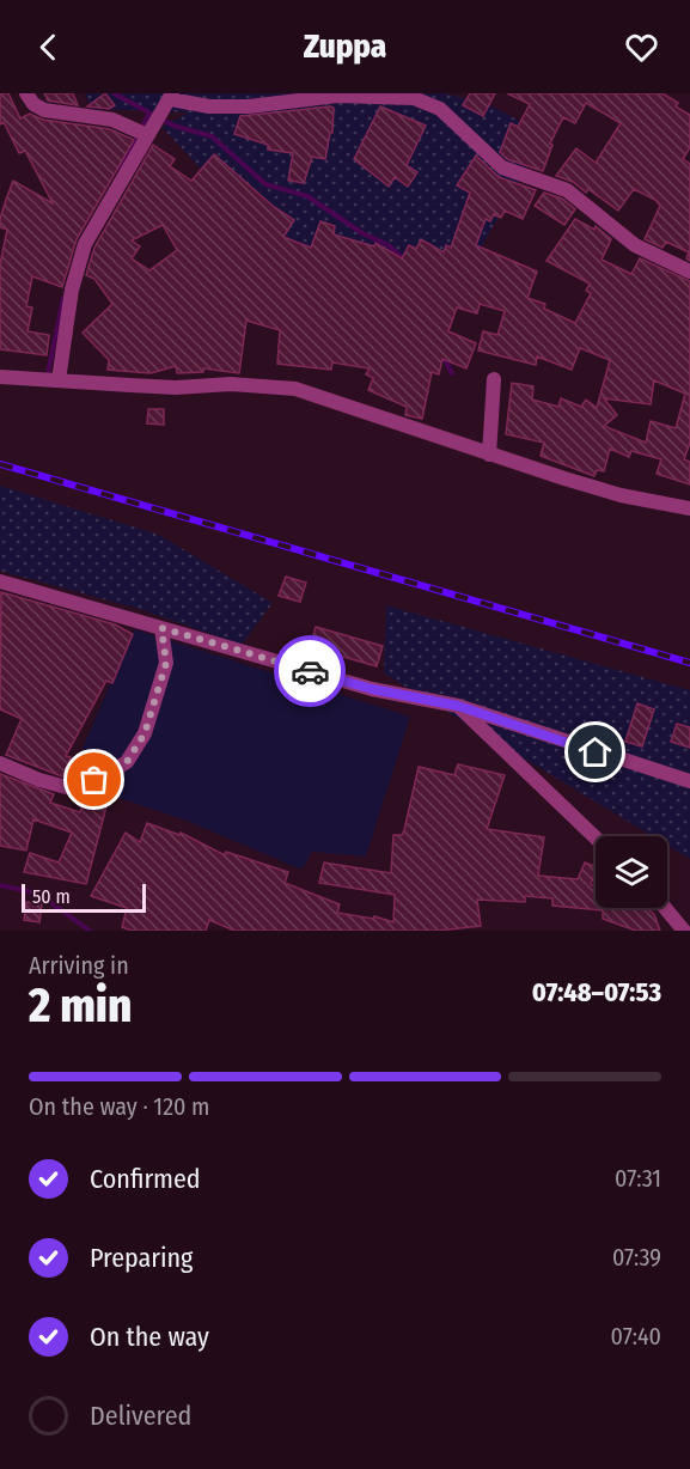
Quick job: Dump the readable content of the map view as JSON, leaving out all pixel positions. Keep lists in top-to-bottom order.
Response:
{
  "scale_bar": "50 m",
  "page": {
    "header": "Zuppa",
    "scale": "50 m",
    "heading": ["2 min", "Arriving in", "07:48–07:53"],
    "bar": "On the way · 120 m",
    "list": [
      ["Confirmed", "07:31"],
      ["Preparing", "07:39"],
      ["On the way", "07:40"],
      "Delivered"
    ]
  }
}
